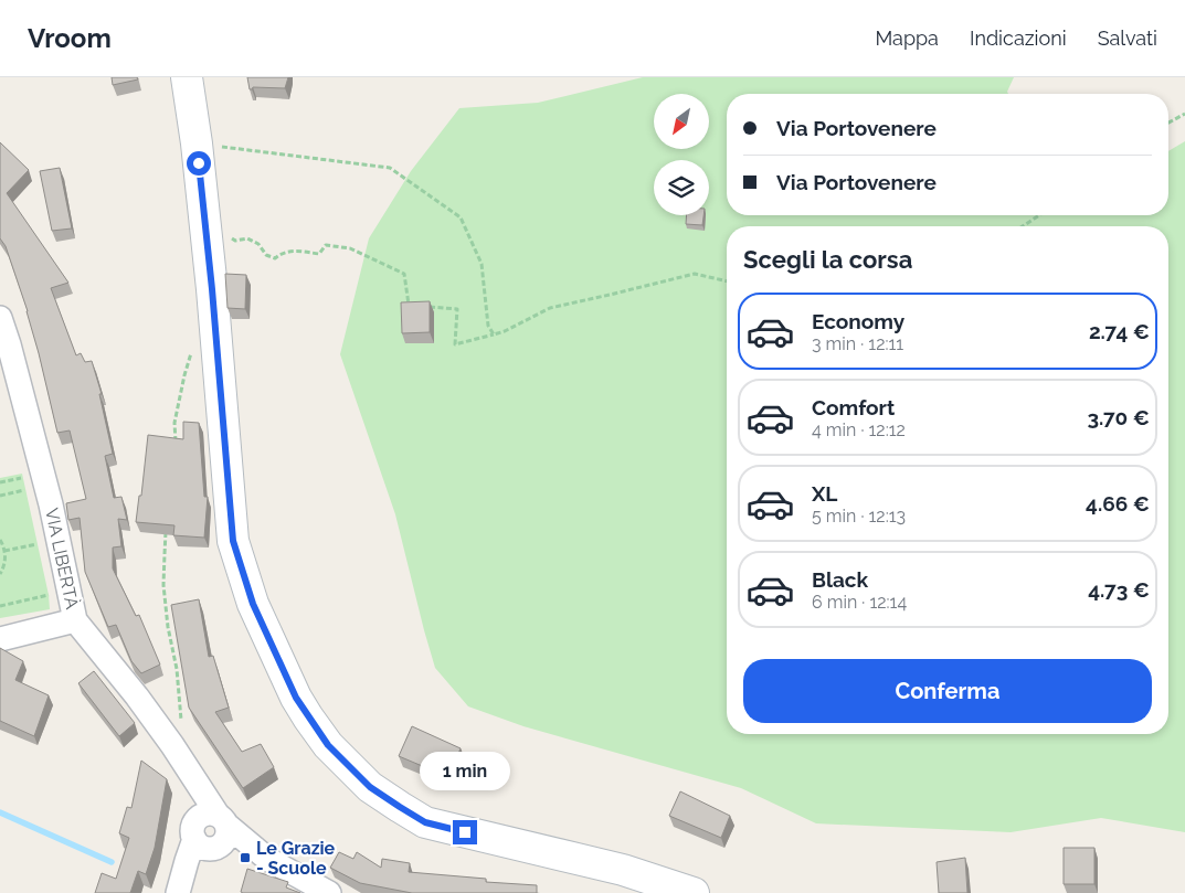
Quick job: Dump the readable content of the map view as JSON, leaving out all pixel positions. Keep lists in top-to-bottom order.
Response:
{
  "streets": {
    "street": ["VIA LIBERTÀ"]
  },
  "places": {
    "transit": ["Le Grazie - Scuole"]
  },
  "north": "bottom left",
  "page": {
    "header": "Vroom",
    "nav": ["Mappa", "Indicazioni", "Salvati"],
    "banner": ["Via Portovenere", "Via Portovenere"],
    "heading": "Scegli la corsa",
    "list": [
      {
        "name": "Economy",
        "note": "3 min · 12:11",
        "value": "2.74 €"
      },
      {
        "name": "Comfort",
        "note": "4 min · 12:12",
        "value": "3.70 €"
      },
      {
        "name": "XL",
        "note": "5 min · 12:13",
        "value": "4.66 €"
      },
      {
        "name": "Black",
        "note": "6 min · 12:14",
        "value": "4.73 €"
      }
    ],
    "buttons": "Conferma",
    "bubble": "1 min"
  }
}
